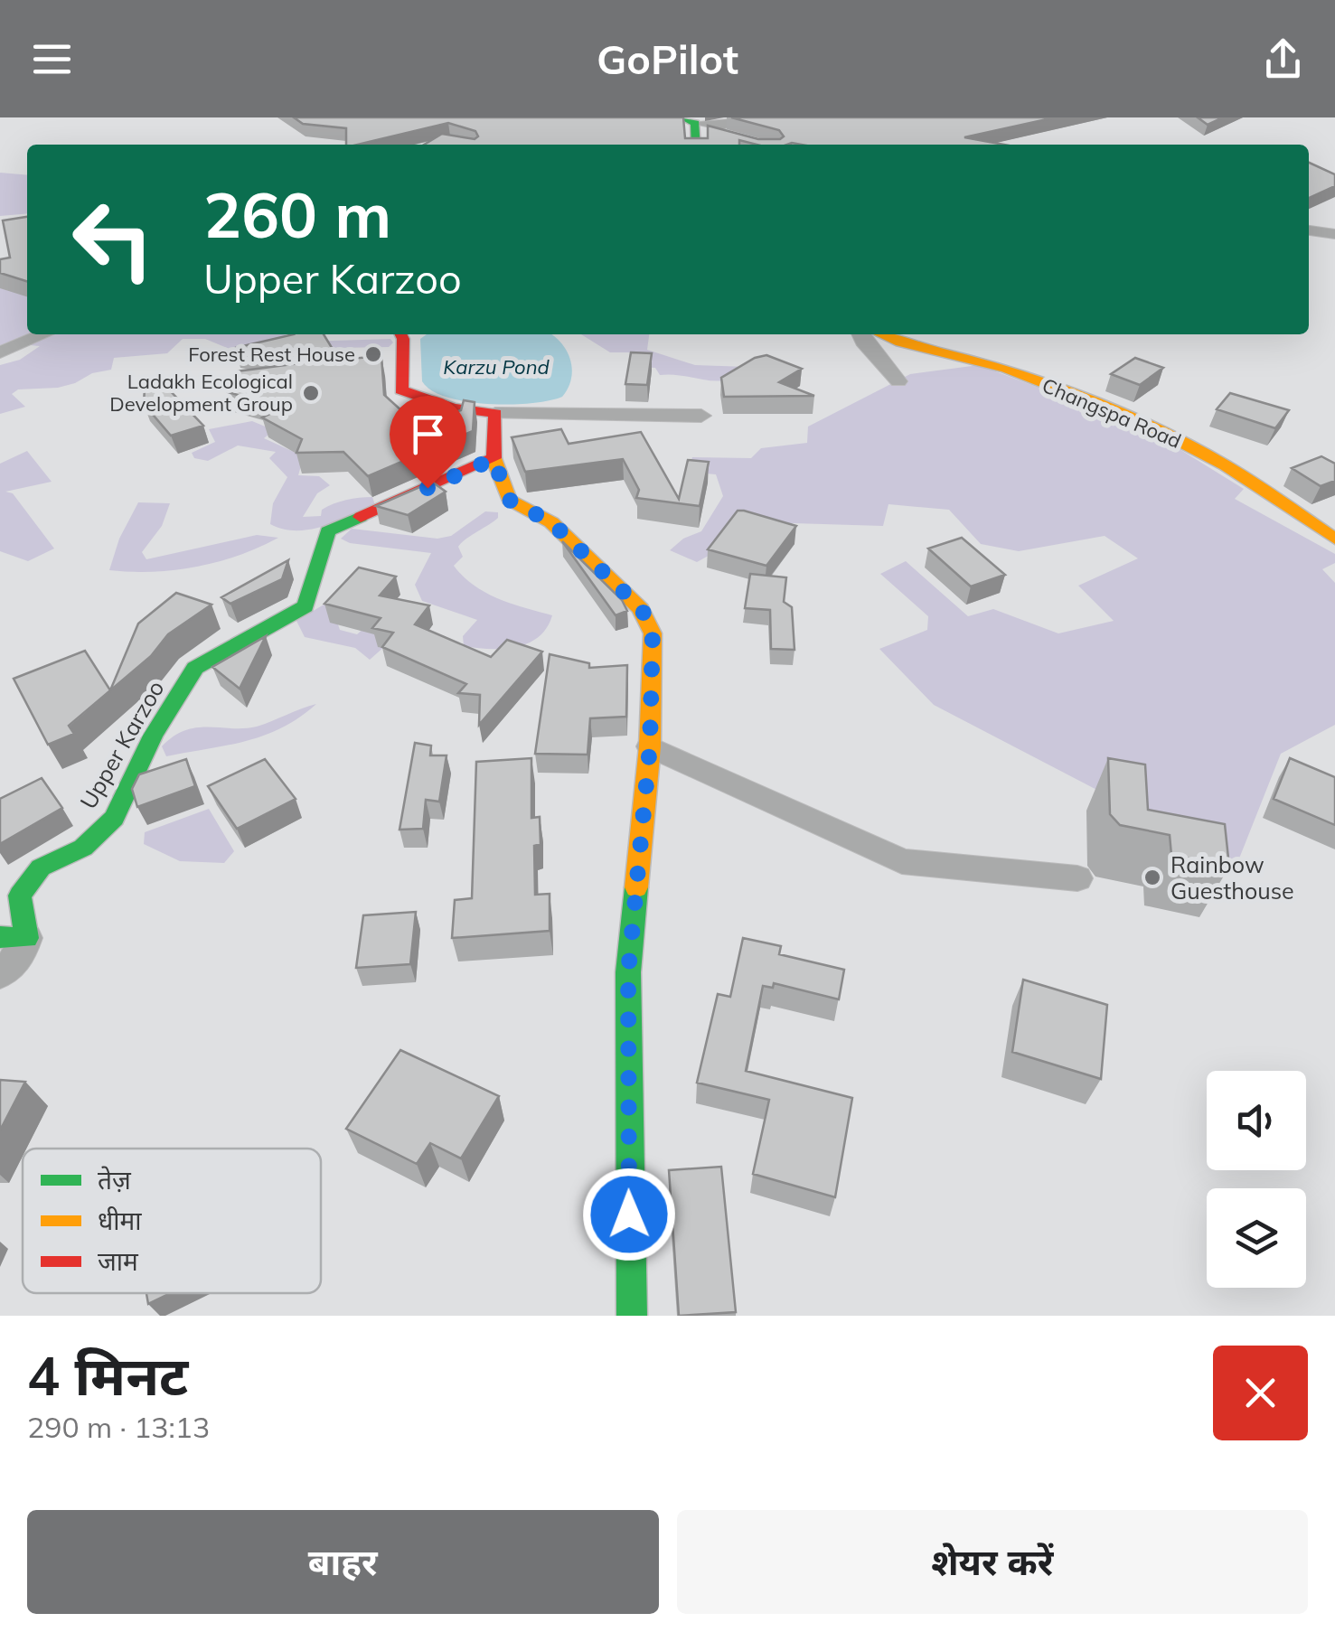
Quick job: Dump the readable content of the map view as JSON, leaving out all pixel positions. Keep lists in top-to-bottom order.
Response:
{
  "streets": {
    "street": ["Changspa Road", "Upper Karzoo"]
  },
  "water": ["Karzu Pond"],
  "places": ["Forest Rest House", "Ladakh Ecological Development Group", "Rainbow Guesthouse"],
  "legend": ["तेज़", "धीमा", "जाम"],
  "page": {
    "header": "GoPilot",
    "turn": ["260 m", "Upper Karzoo"],
    "heading": ["4 मिनट", "290 m · 13:13"],
    "buttons": ["बाहर", "शेयर करें"]
  }
}
